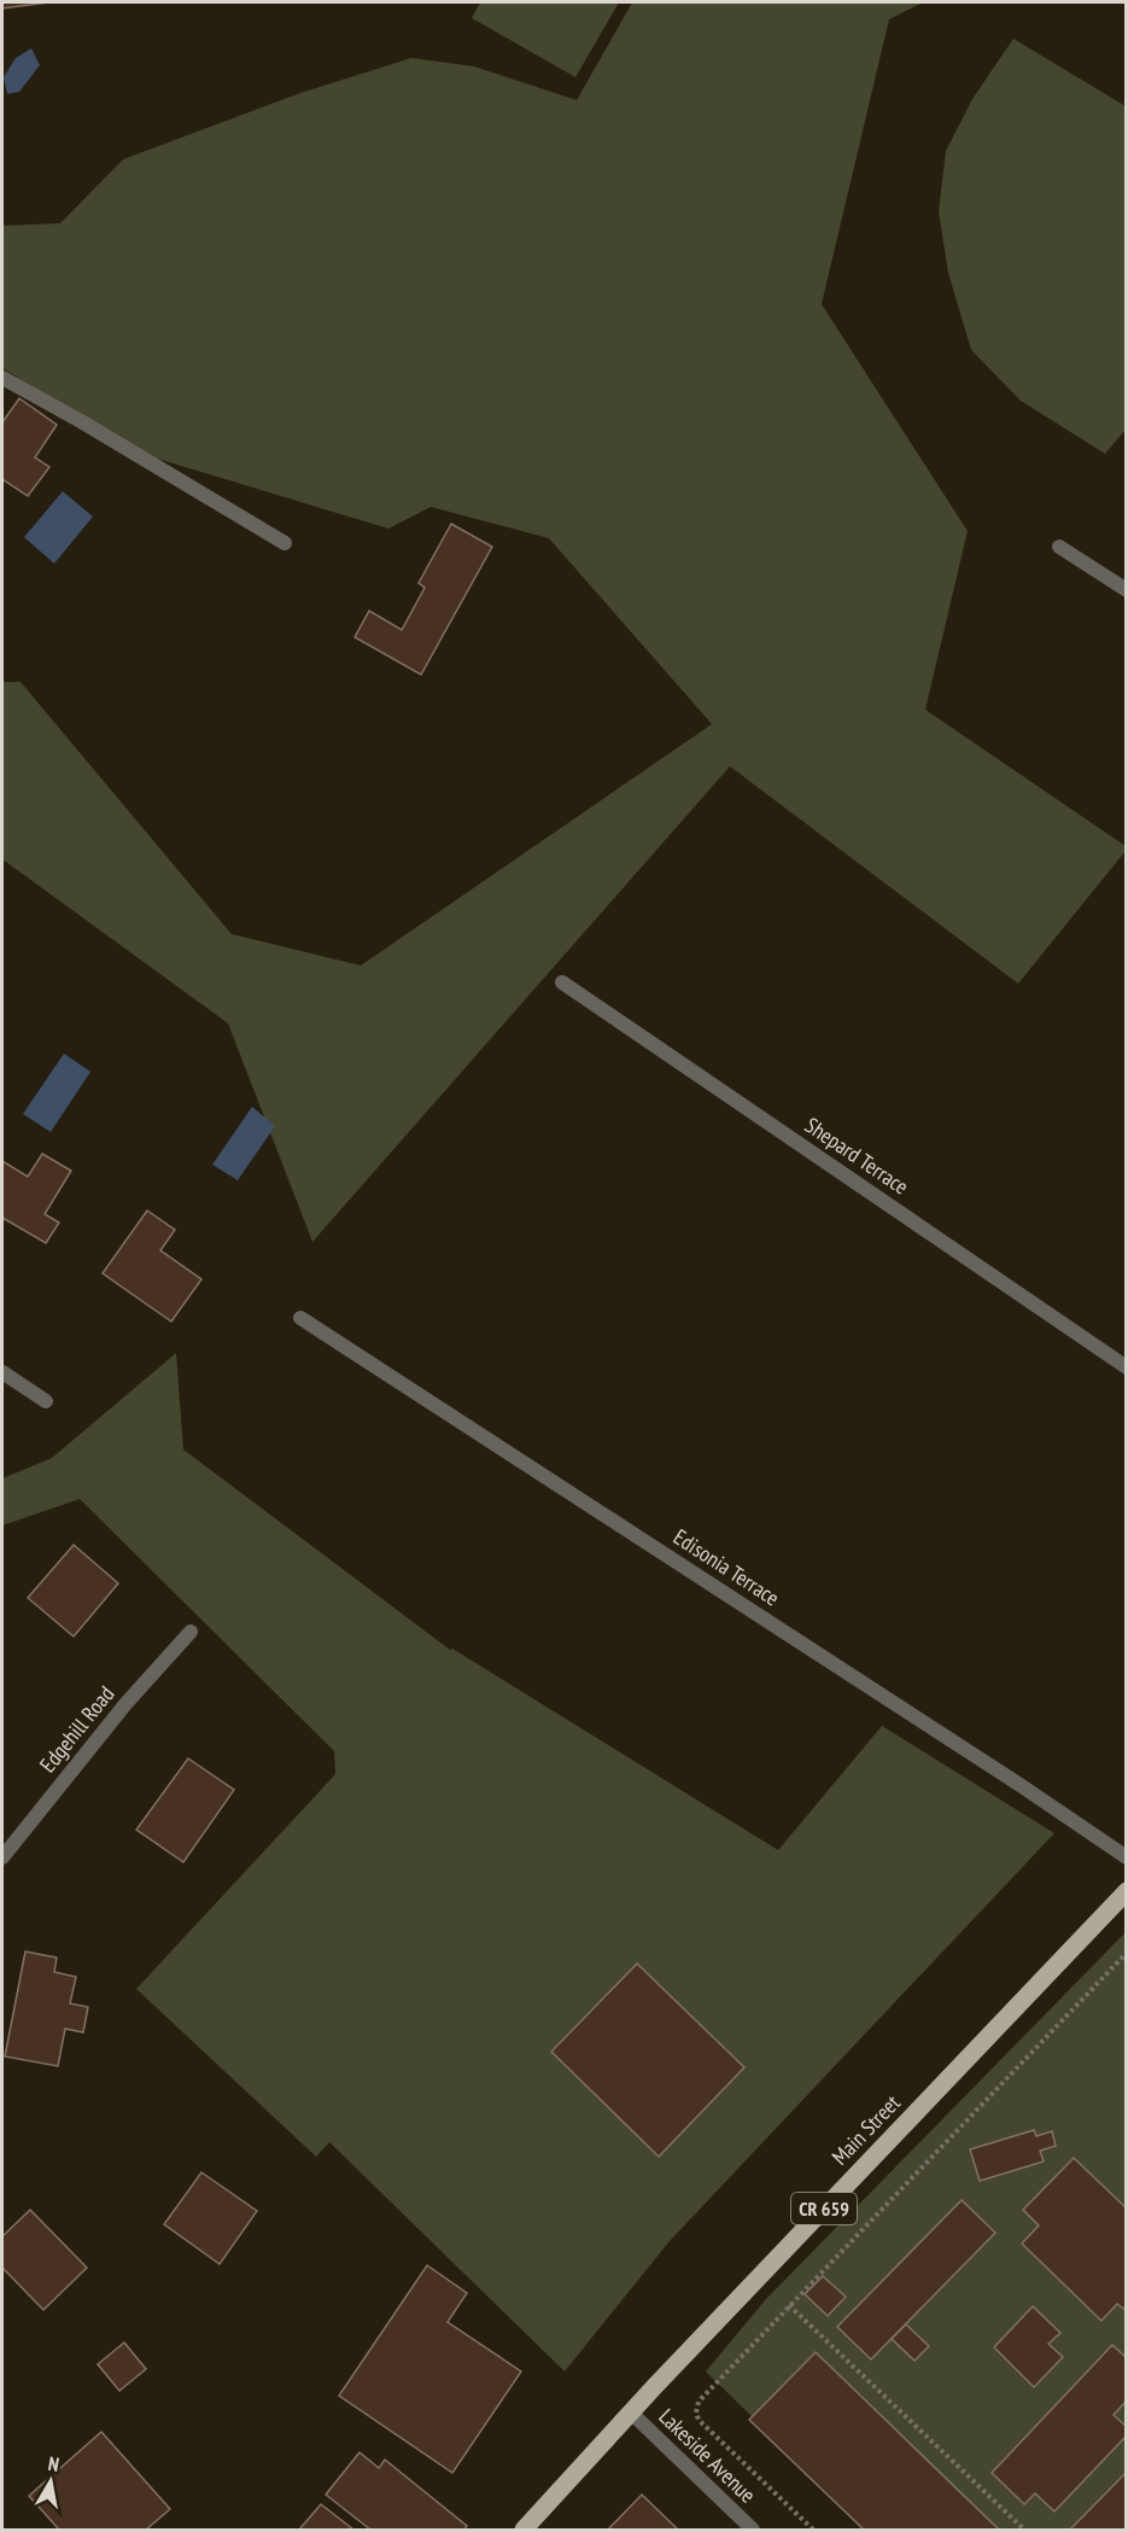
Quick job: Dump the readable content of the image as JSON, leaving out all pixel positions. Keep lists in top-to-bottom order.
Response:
{
  "streets": {
    "main road": ["Main Street", "CR 659"],
    "street": [
      "Shepard Terrace",
      "Edisonia Terrace",
      "Edgehill Road",
      "Lakeside Avenue"
    ]
  },
  "crossings": [
    ["Main Street", "Lakeside Avenue"]
  ],
  "north": "top"
}
